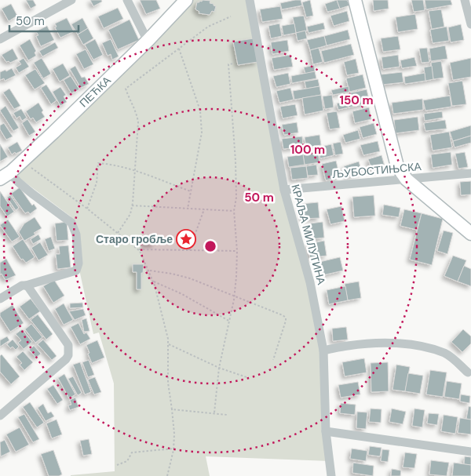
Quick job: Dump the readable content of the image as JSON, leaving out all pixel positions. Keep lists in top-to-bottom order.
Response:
{
  "streets": {
    "street": ["ПЕЋКА", "ЉУБОСТИЊСКА", "КРАЉА МИЛУТИНА"]
  },
  "crossings": [
    ["ЉУБОСТИЊСКА", "КРАЉА МИЛУТИНА"]
  ],
  "places": {
    "place": ["Старо гробље"]
  },
  "scale_bar": "50 m",
  "rings": ["150 m", "100 m", "50 m"]
}
